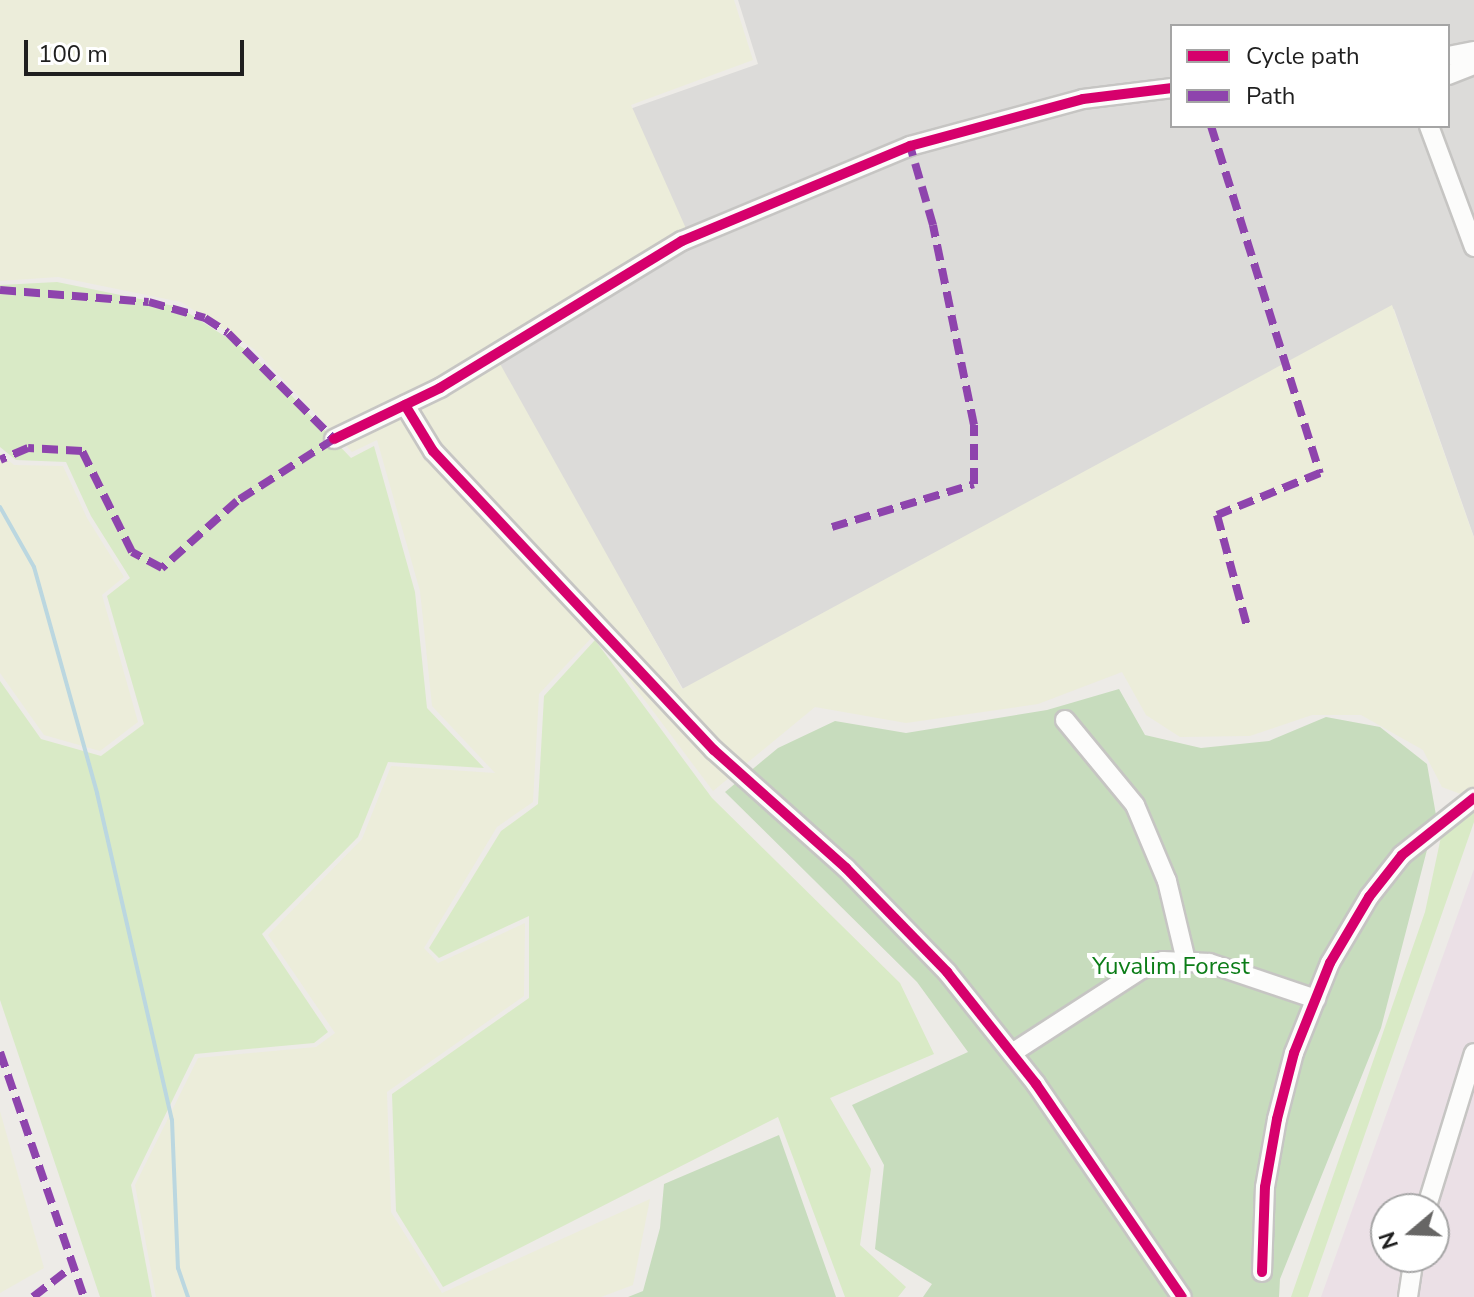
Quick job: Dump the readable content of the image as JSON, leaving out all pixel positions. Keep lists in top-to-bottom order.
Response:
{
  "parks": ["Yuvalim Forest"],
  "legend": ["Cycle path", "Path"],
  "scale_bar": "100 m",
  "north": "left"
}
